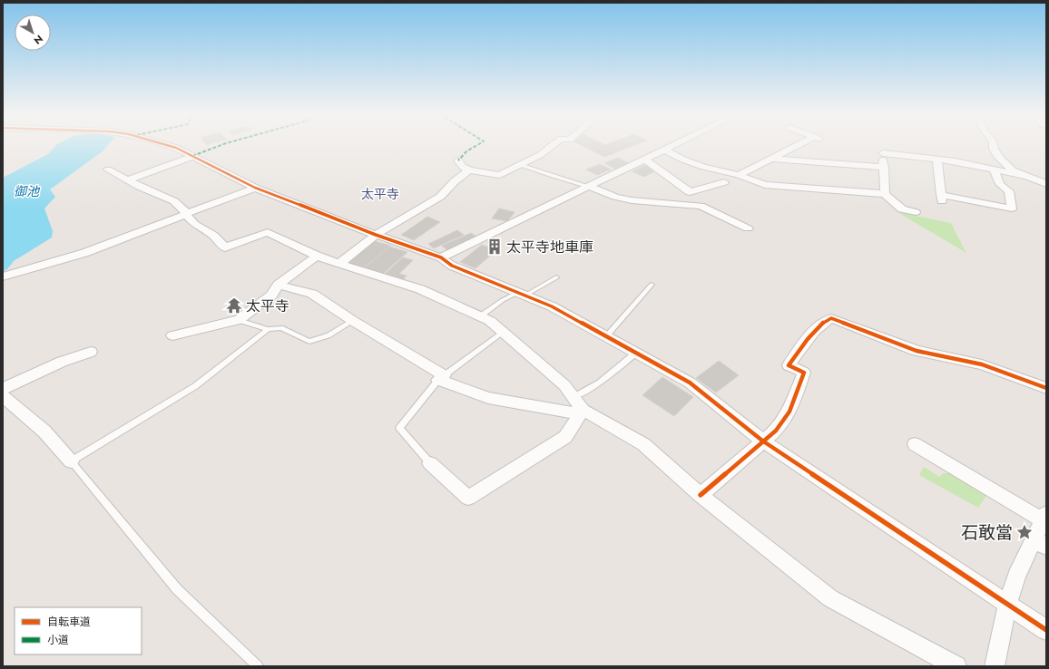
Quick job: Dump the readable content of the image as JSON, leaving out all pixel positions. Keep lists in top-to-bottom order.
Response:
{
  "districts": ["太平寺"],
  "water": ["御池"],
  "places": {
    "building": ["太平寺地車庫"],
    "temple": ["太平寺"],
    "place": ["石敢當"]
  },
  "legend": ["自転車道", "小道"],
  "north": "bottom right"
}
